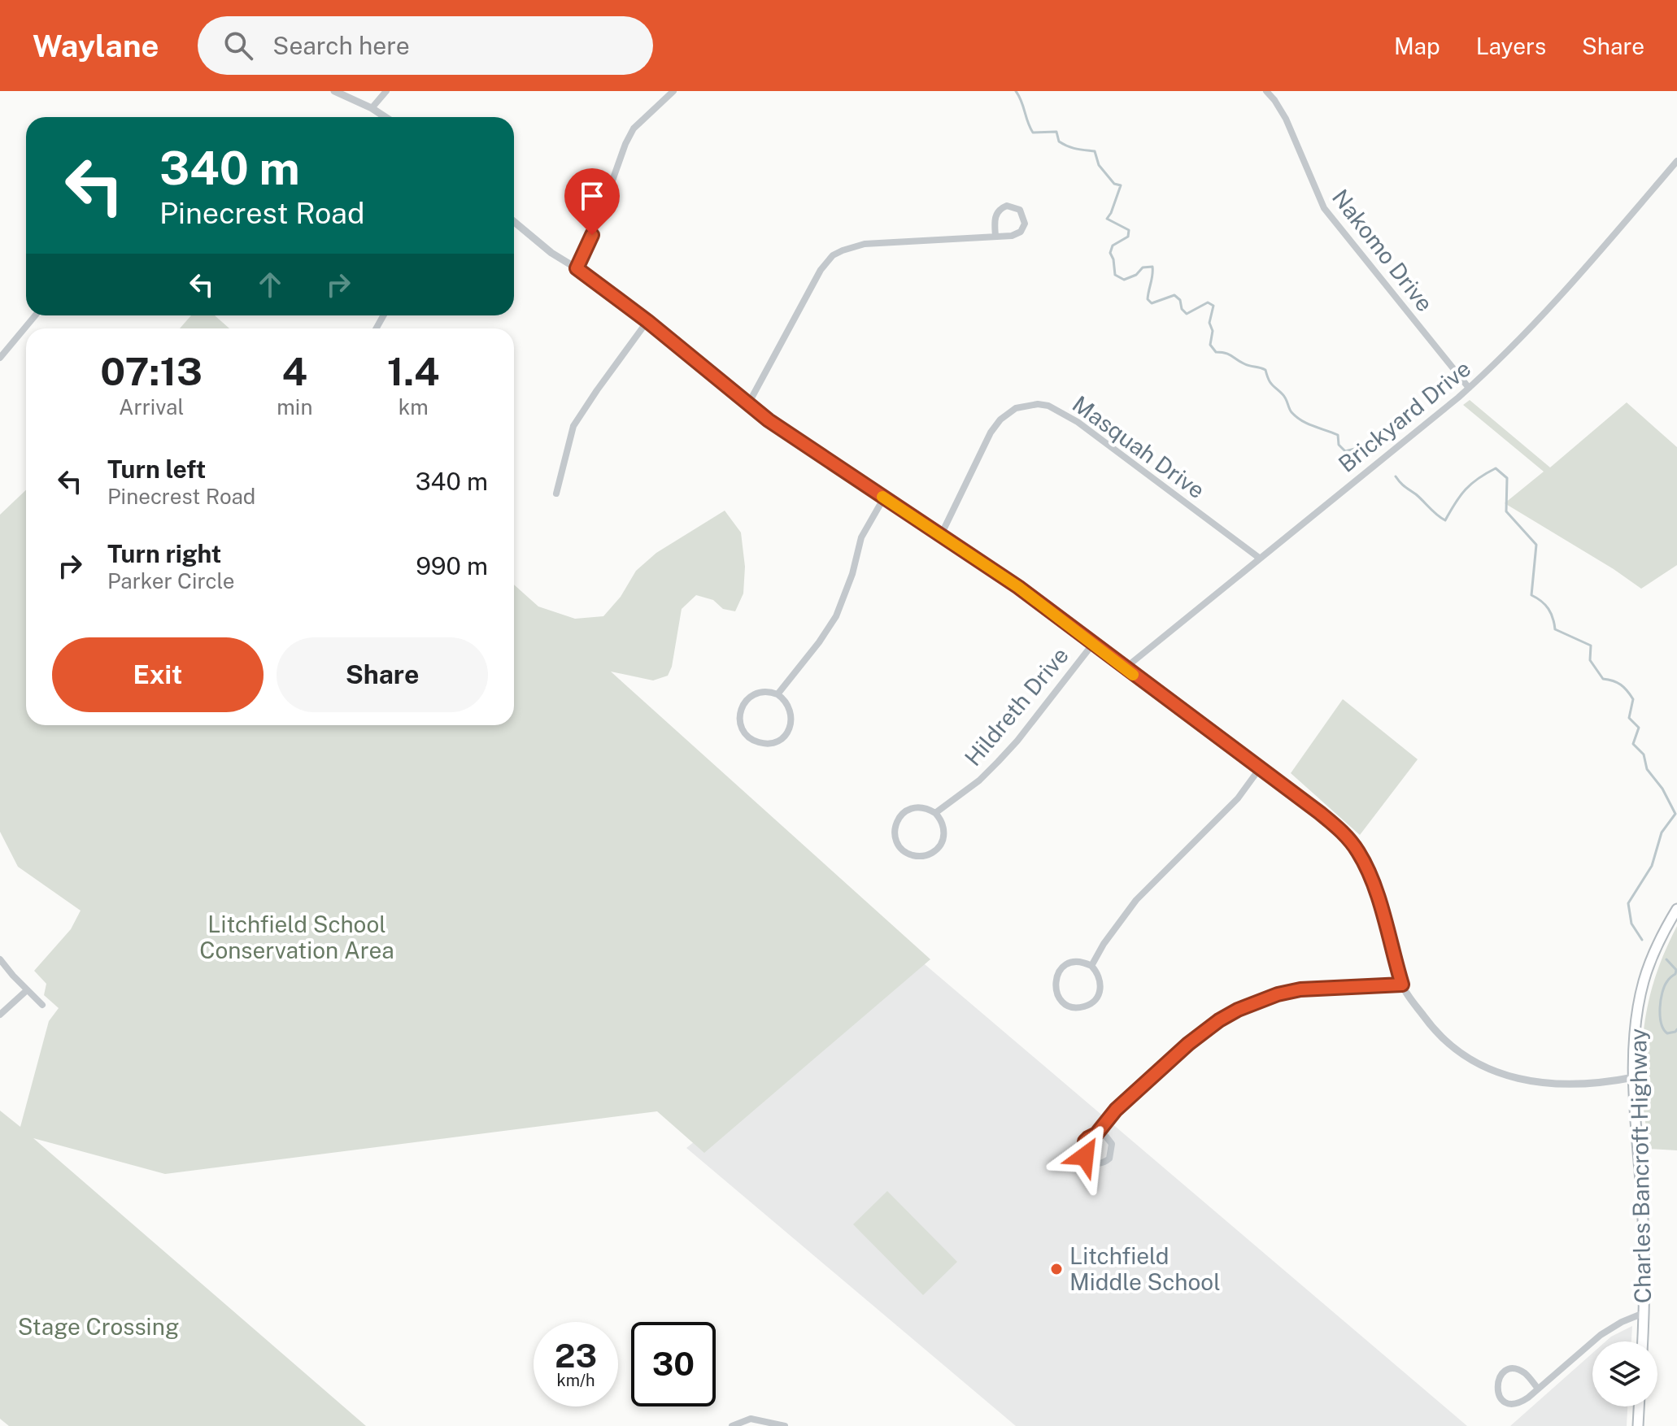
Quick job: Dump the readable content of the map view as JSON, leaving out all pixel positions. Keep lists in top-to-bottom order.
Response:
{
  "streets": {
    "main road": ["Charles Bancroft Highway"],
    "street": [
      "Nakomo Drive",
      "Brickyard Drive",
      "Masquah Drive",
      "Hildreth Drive"
    ]
  },
  "crossings": [
    ["Nakomo Drive", "Brickyard Drive"],
    ["Brickyard Drive", "Masquah Drive"]
  ],
  "parks": ["Litchfield School Conservation Area", "Stage Crossing"],
  "places": ["Litchfield Middle School"],
  "page": {
    "header": "Waylane",
    "search": "Search here",
    "nav": ["Map", "Layers", "Share"],
    "turn": ["340 m", "Pinecrest Road"],
    "eta": [
      "07:13",
      "Arrival",
      "4",
      "min",
      "1.4",
      "km"
    ],
    "list": [
      {
        "name": "Turn left",
        "note": "Pinecrest Road",
        "value": "340 m"
      },
      {
        "name": "Turn right",
        "note": "Parker Circle",
        "value": "990 m"
      }
    ],
    "buttons": ["Exit", "Share"],
    "speed": "23 km/h",
    "limit": "30"
  }
}
